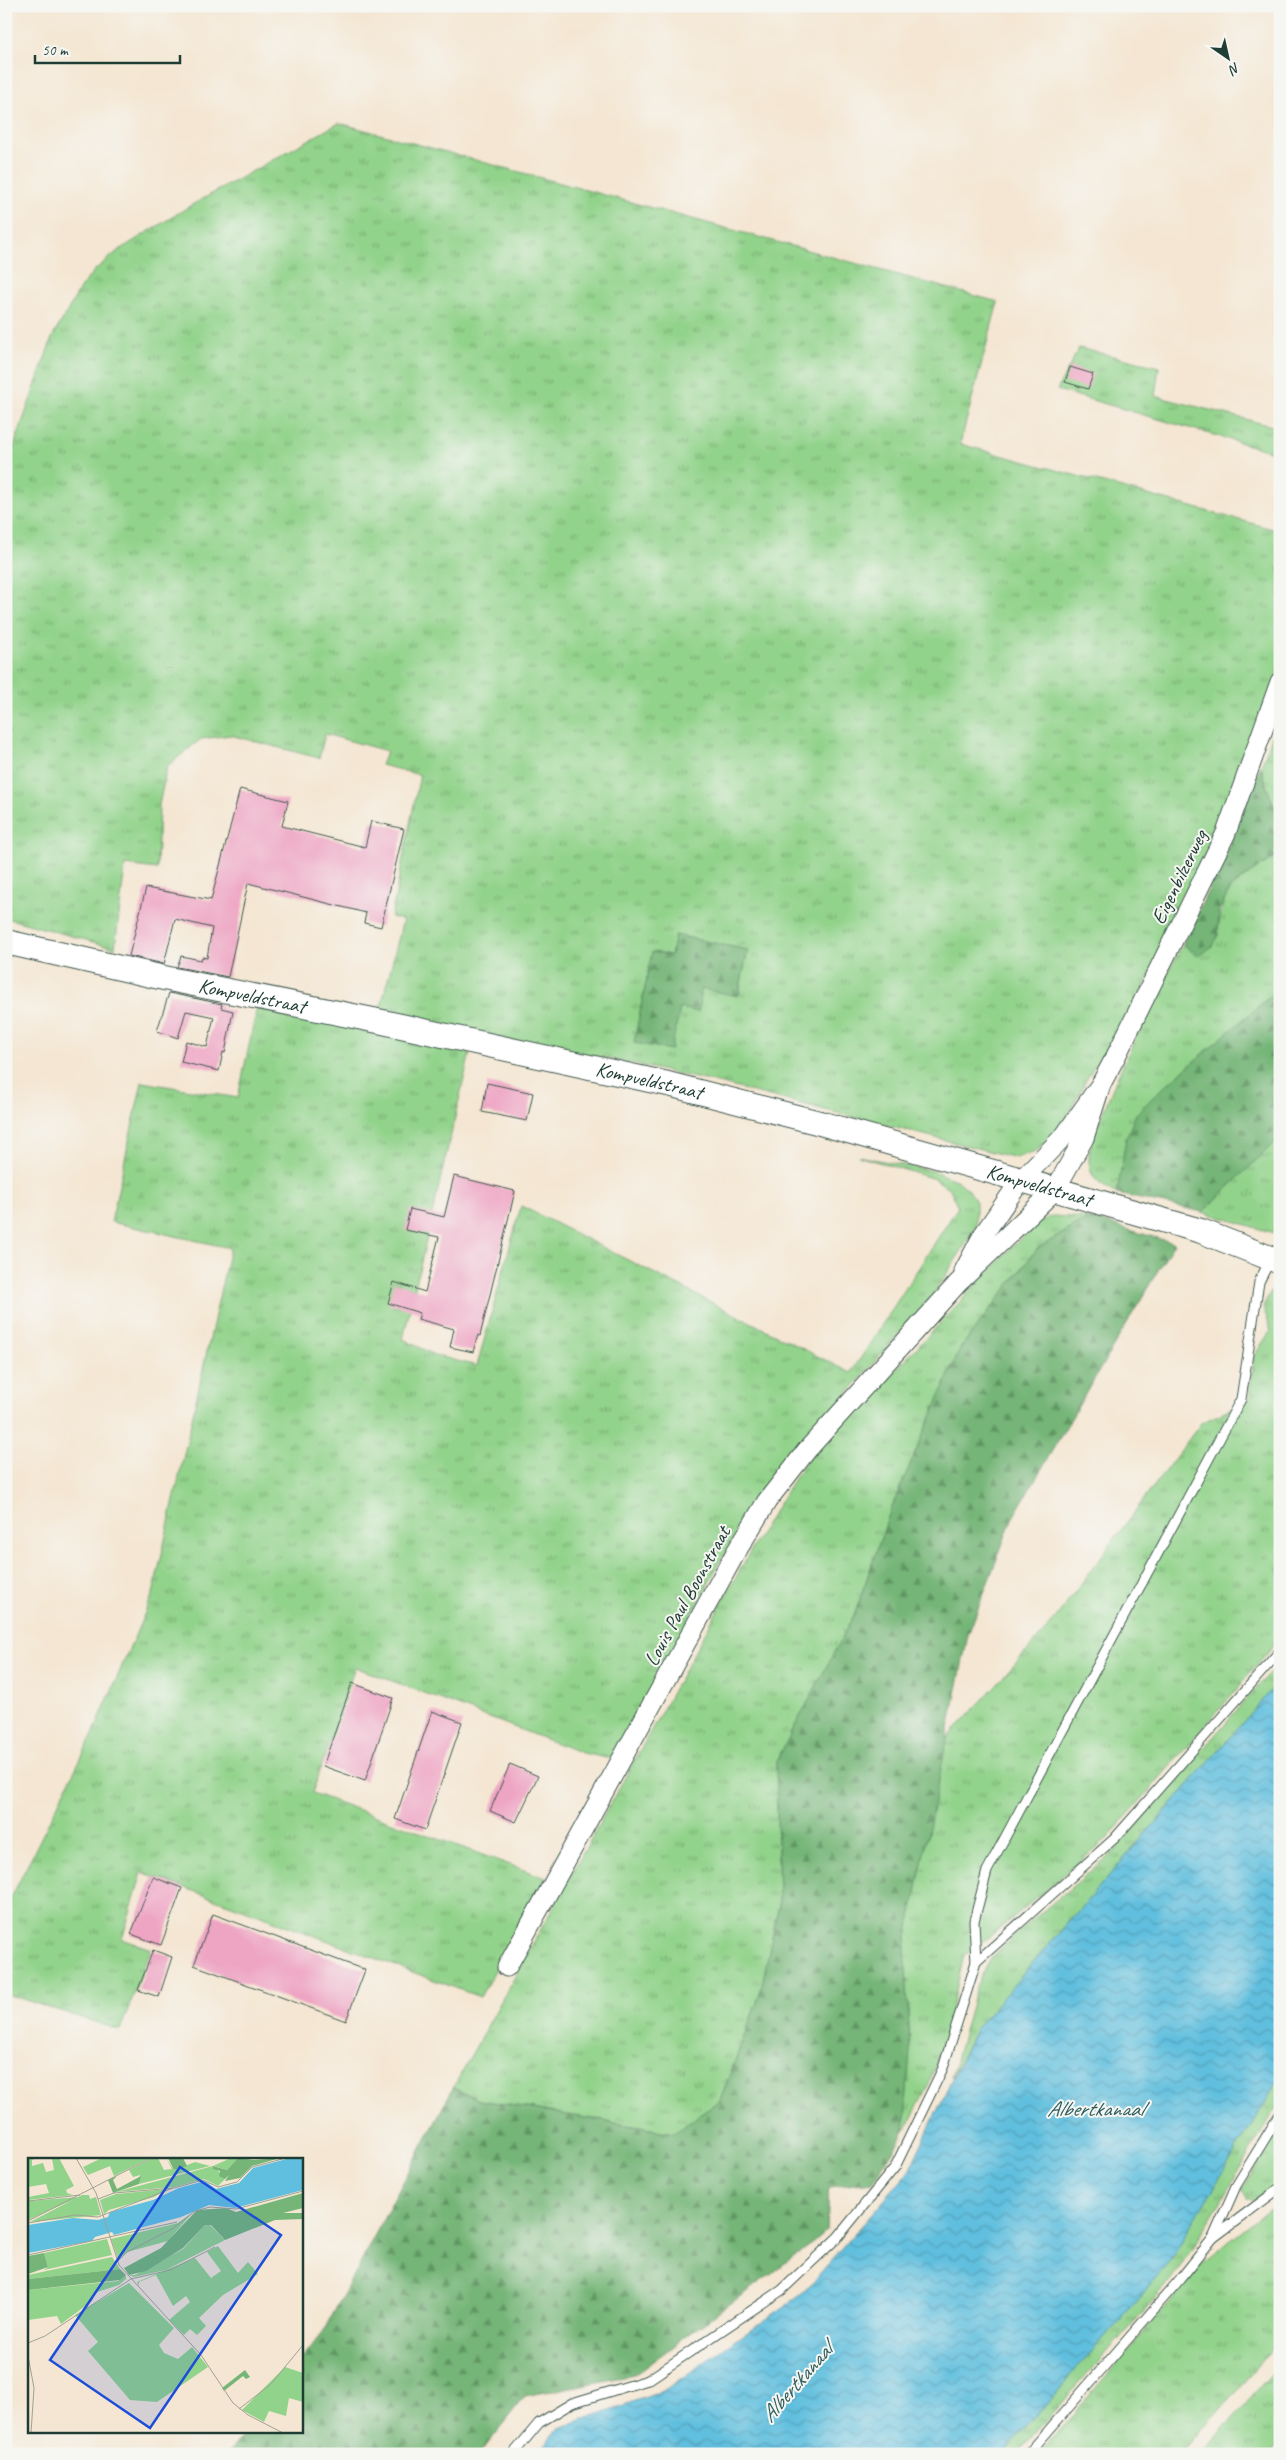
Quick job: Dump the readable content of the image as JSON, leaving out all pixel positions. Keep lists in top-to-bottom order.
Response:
{
  "streets": {
    "street": ["Eigenbilzerweg", "Kompveldstraat", "Louis Paul Boonstraat"]
  },
  "crossings": [
    ["Eigenbilzerweg", "Kompveldstraat"],
    ["Eigenbilzerweg", "Louis Paul Boonstraat"],
    ["Kompveldstraat", "Louis Paul Boonstraat"]
  ],
  "water": ["Albertkanaal"],
  "scale_bar": "50 m",
  "north": "bottom right"
}
